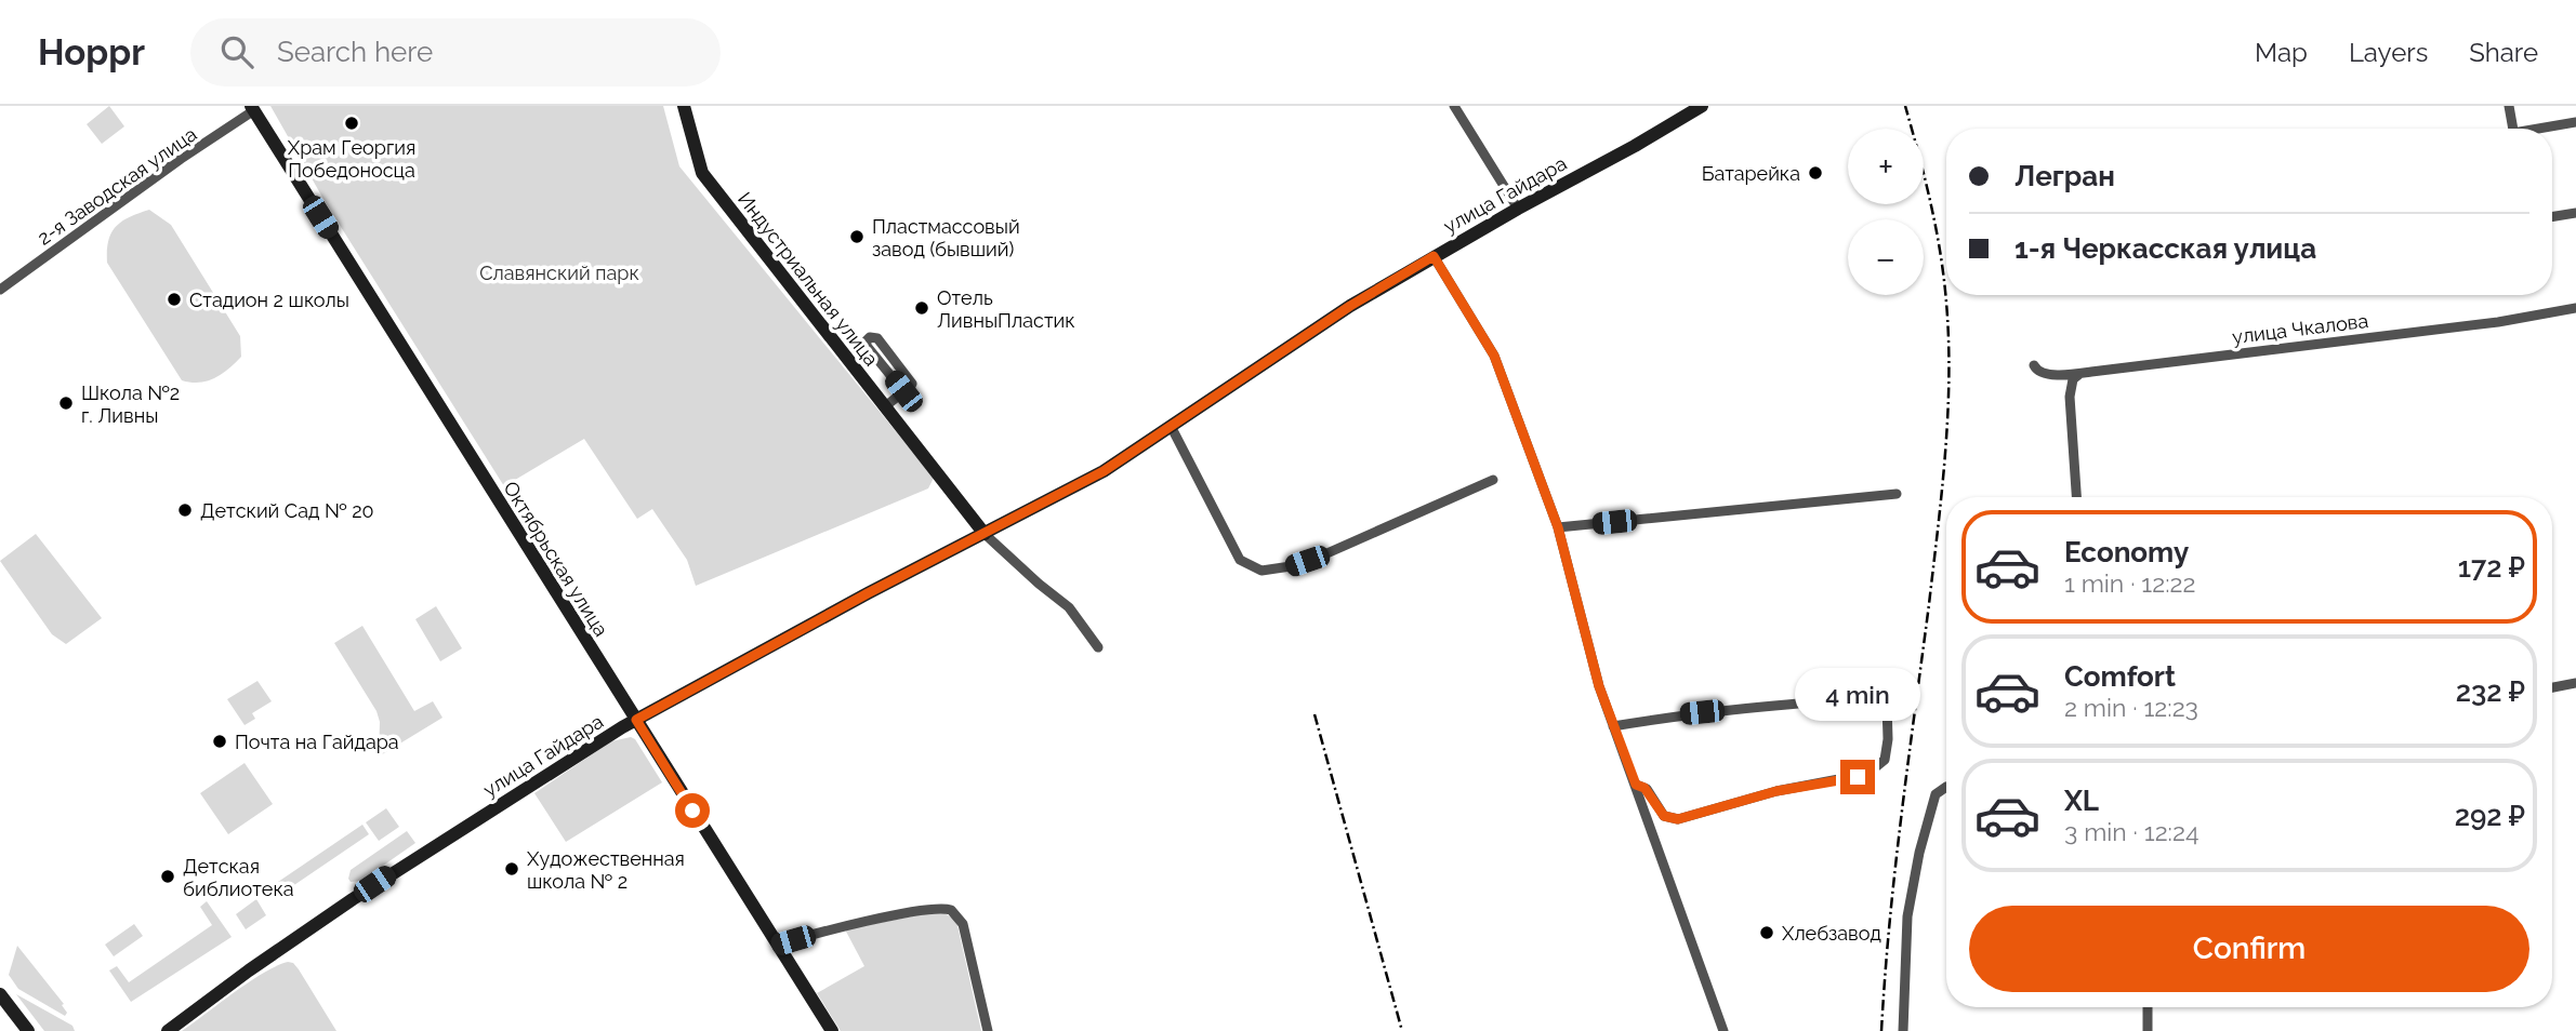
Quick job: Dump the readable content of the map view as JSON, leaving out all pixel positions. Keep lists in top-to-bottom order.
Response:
{
  "streets": {
    "main road": ["улица Гайдара", "Индустриальная улица", "Октябрьская улица"],
    "street": ["2-я Заводская улица", "улица Чкалова"]
  },
  "crossings": [
    ["2-я Заводская улица", "Октябрьская улица"],
    ["улица Гайдара", "Индустриальная улица"],
    ["улица Гайдара", "Октябрьская улица"]
  ],
  "parks": ["Славянский парк"],
  "places": [
    "Храм Георгия Победоносца",
    "Батарейка",
    "Пластмассовый завод (бывший)",
    "Стадион 2 школы",
    "Отель ЛивныПластик",
    "Школа №2 г. Ливны",
    "Детский Сад № 20",
    "Почта на Гайдара",
    "Художественная школа № 2",
    "Детская библиотека",
    "Хлебзавод"
  ],
  "page": {
    "header": "Hoppr",
    "search": "Search here",
    "nav": ["Map", "Layers", "Share"],
    "map_buttons": ["+", "−"],
    "banner": ["Легран", "1-я Черкасская улица"],
    "list": [
      {
        "name": "Economy",
        "note": "1 min · 12:22",
        "value": "172 ₽"
      },
      {
        "name": "Comfort",
        "note": "2 min · 12:23",
        "value": "232 ₽"
      },
      {
        "name": "XL",
        "note": "3 min · 12:24",
        "value": "292 ₽"
      }
    ],
    "bubble": "4 min",
    "buttons": "Confirm"
  }
}
